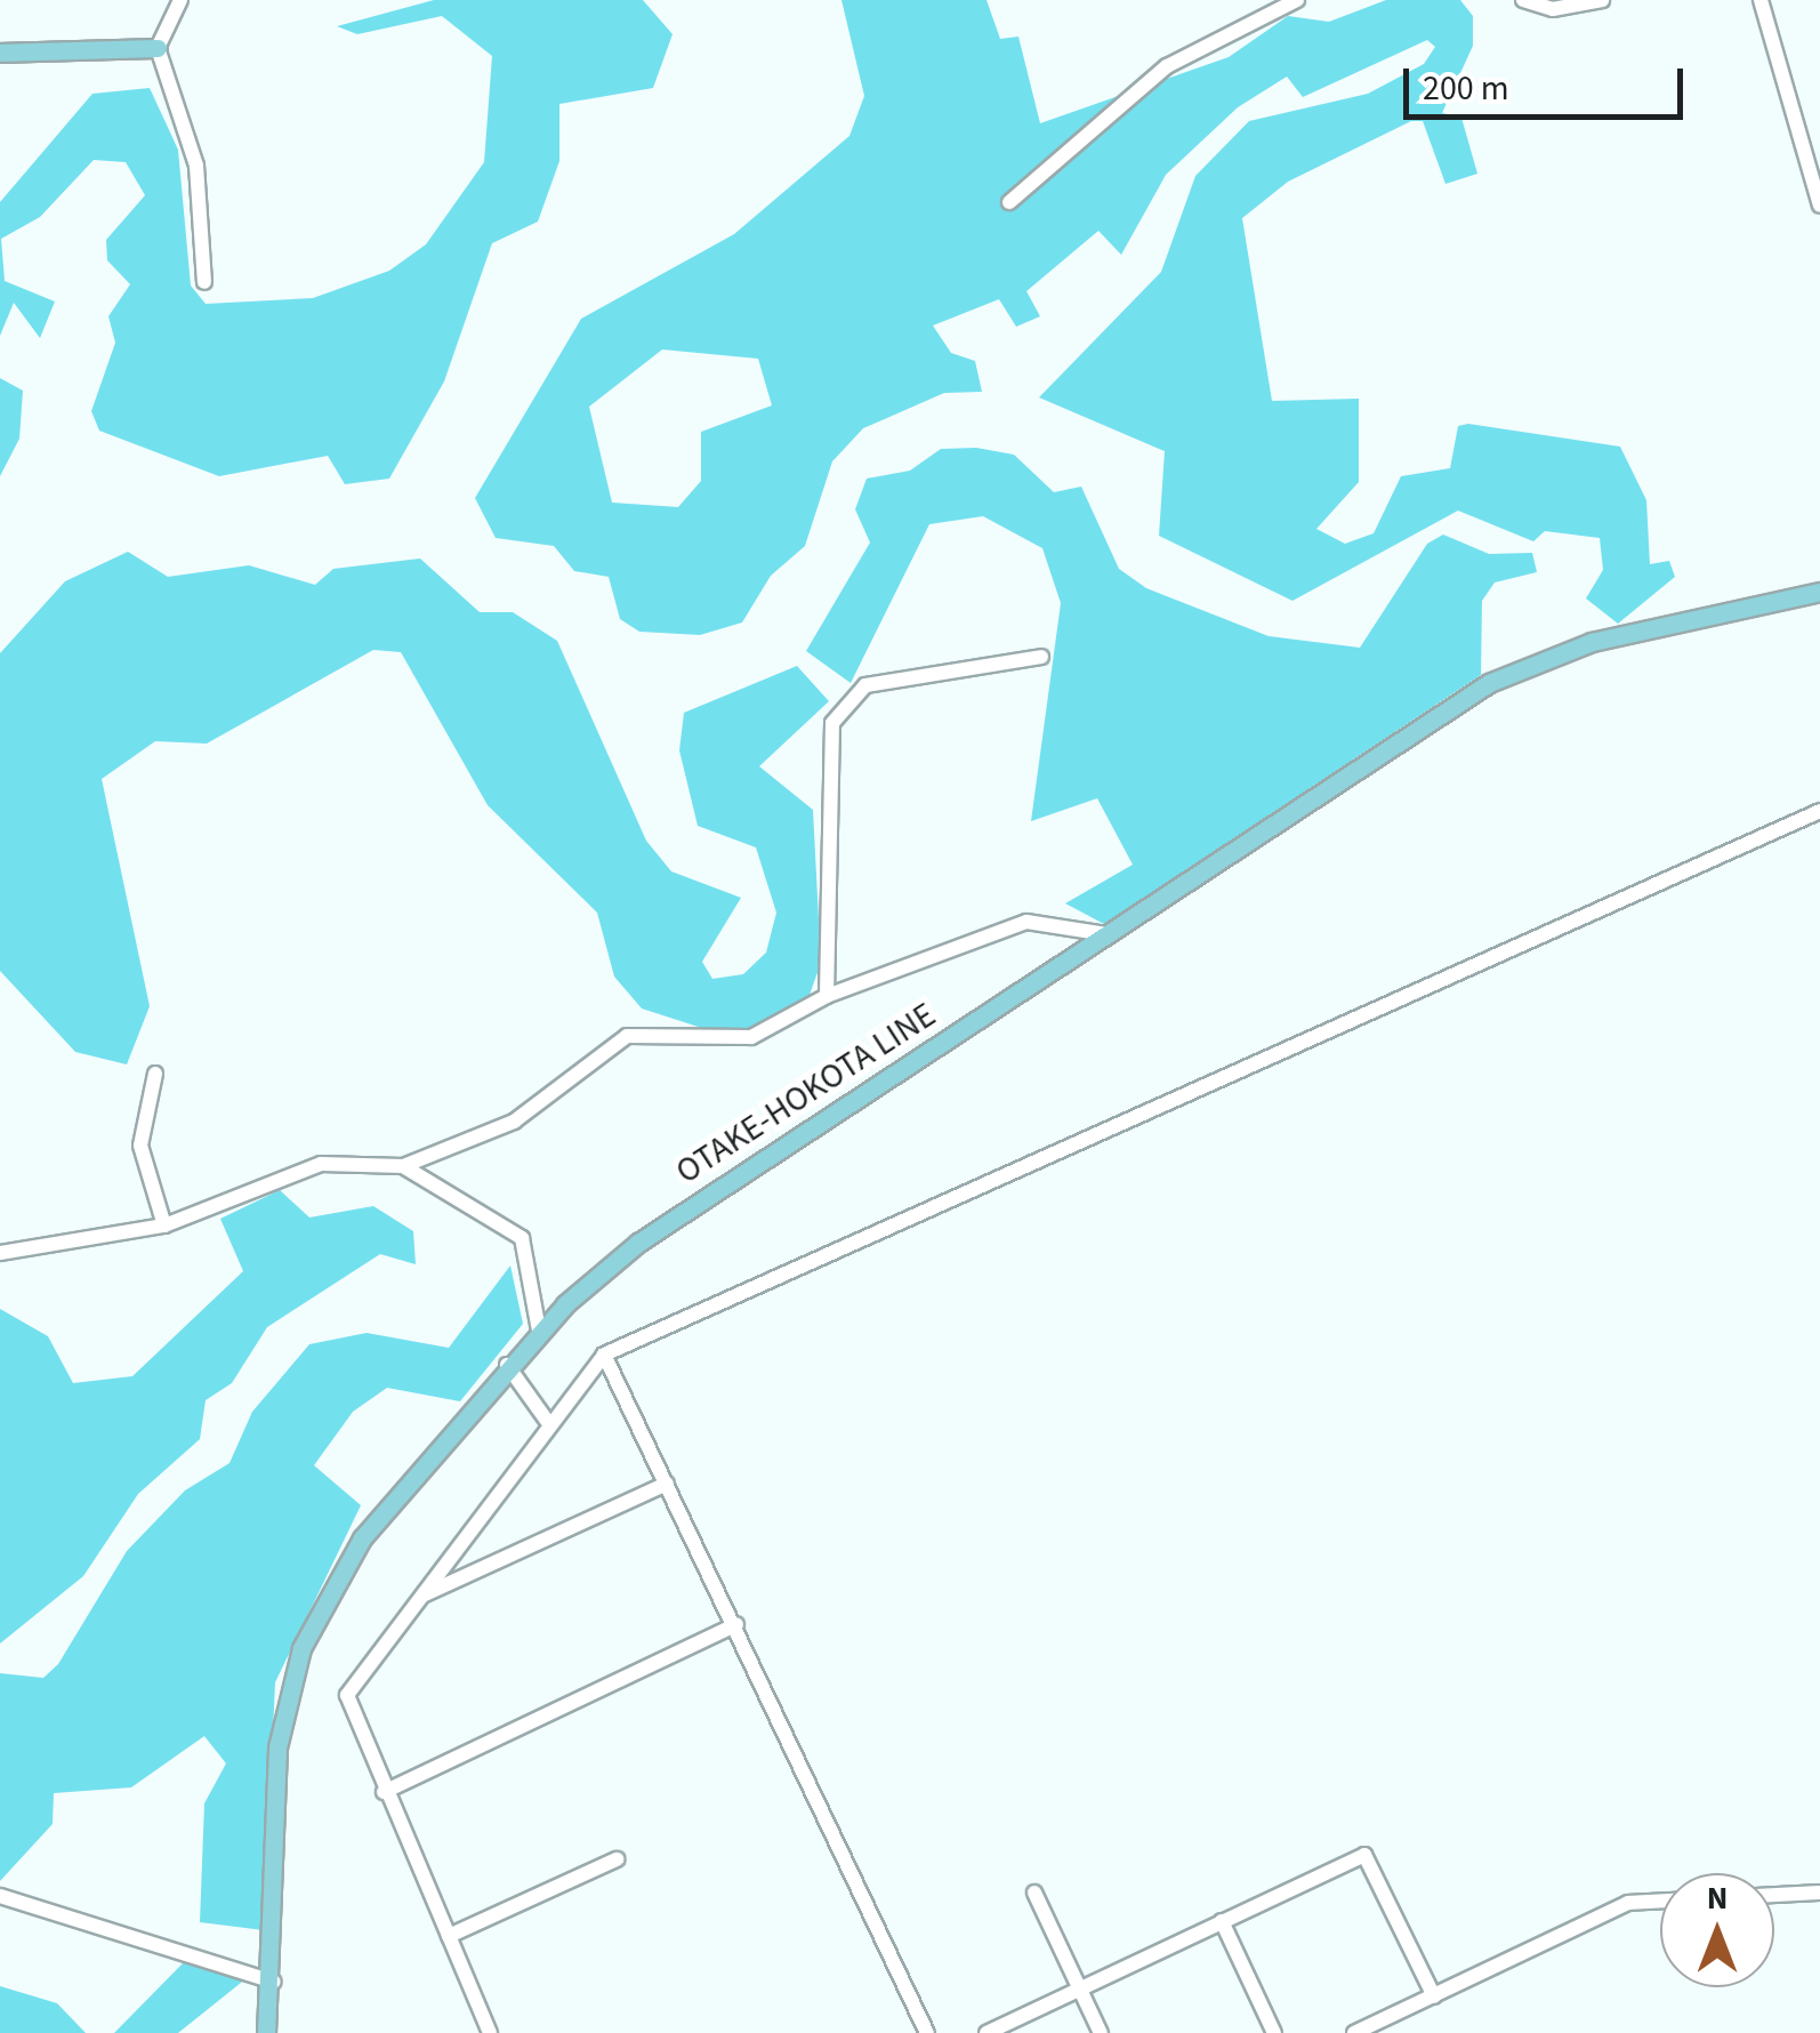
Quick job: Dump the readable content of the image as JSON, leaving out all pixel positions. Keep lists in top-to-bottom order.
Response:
{
  "streets": {
    "main road": ["OTAKE-HOKOTA LINE"]
  },
  "scale_bar": "200 m",
  "north": "top"
}
